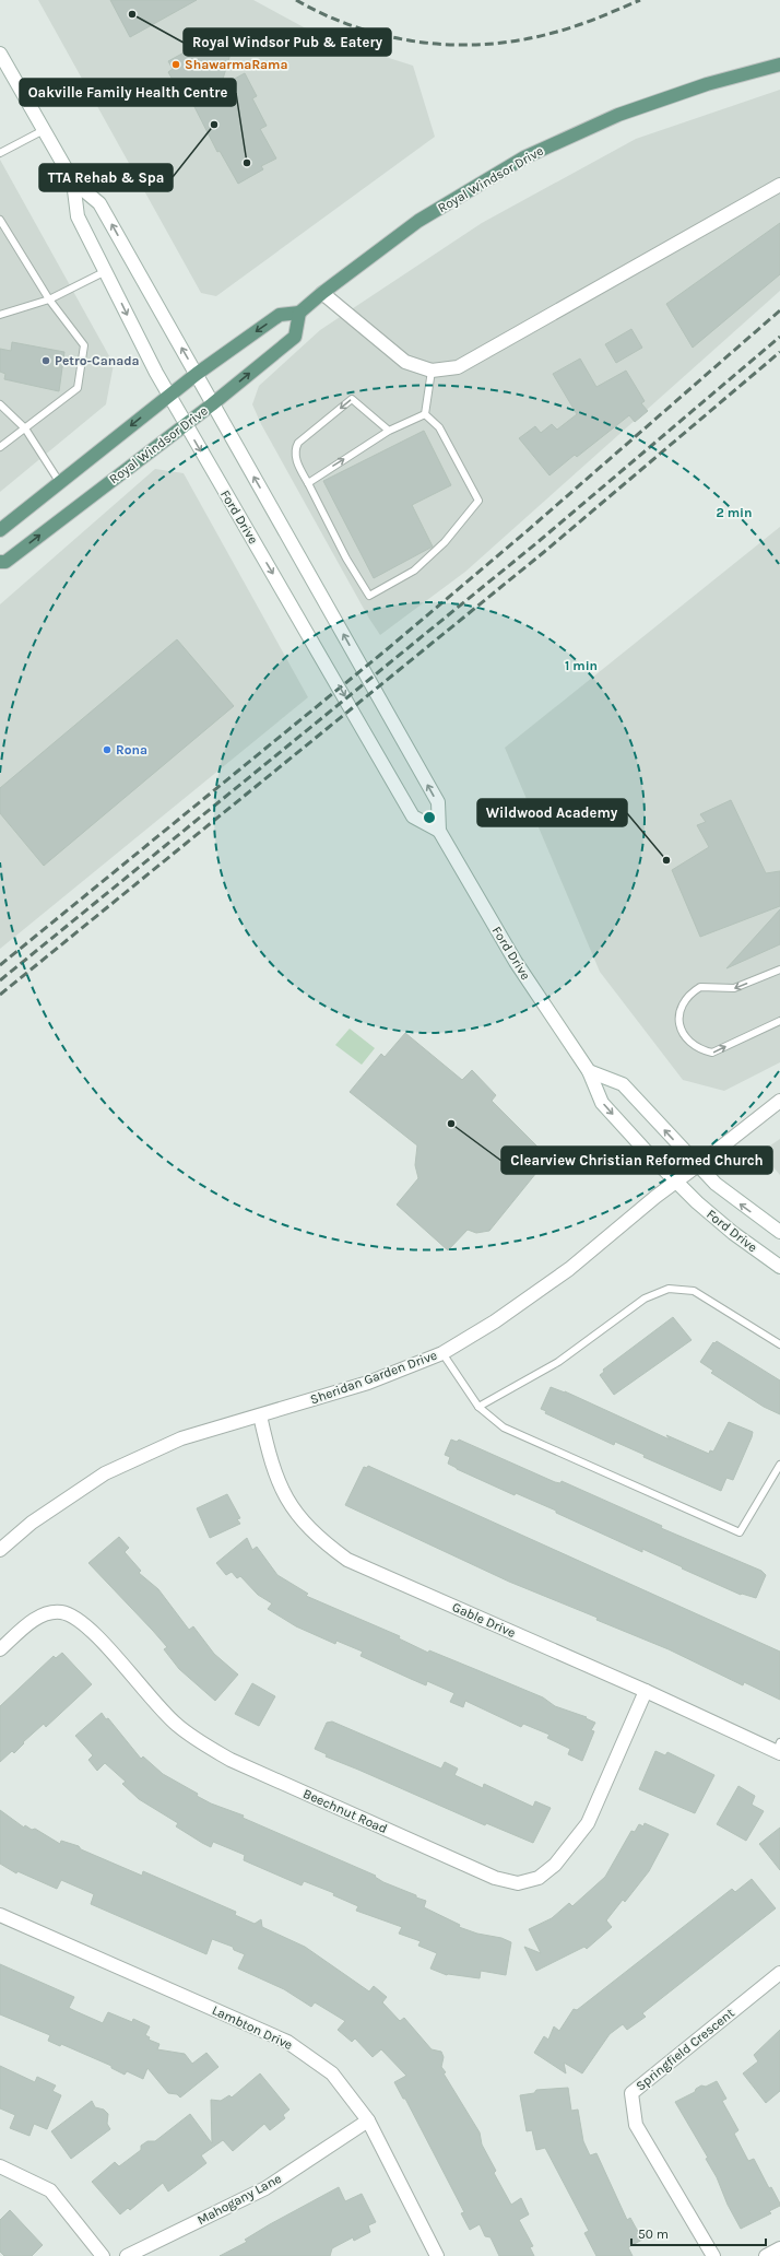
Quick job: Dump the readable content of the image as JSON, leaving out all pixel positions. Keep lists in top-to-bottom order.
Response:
{
  "streets": {
    "main road": ["Royal Windsor Drive"],
    "street": [
      "Ford Drive",
      "Sheridan Garden Drive",
      "Gable Drive",
      "Beechnut Road",
      "Lambton Drive",
      "Springfield Crescent",
      "Mahogany Lane"
    ]
  },
  "crossings": [
    ["Royal Windsor Drive", "Ford Drive"],
    ["Ford Drive", "Sheridan Garden Drive"],
    ["Sheridan Garden Drive", "Gable Drive"],
    ["Gable Drive", "Beechnut Road"],
    ["Lambton Drive", "Mahogany Lane"]
  ],
  "places": [
    "Royal Windsor Pub & Eatery",
    "ShawarmaRama",
    "TTA Rehab & Spa",
    "Oakville Family Health Centre",
    "Petro-Canada",
    "Rona",
    "Wildwood Academy",
    "Clearview Christian Reformed Church"
  ],
  "scale_bar": "50 m",
  "rings": ["2 min", "1 min"]
}
